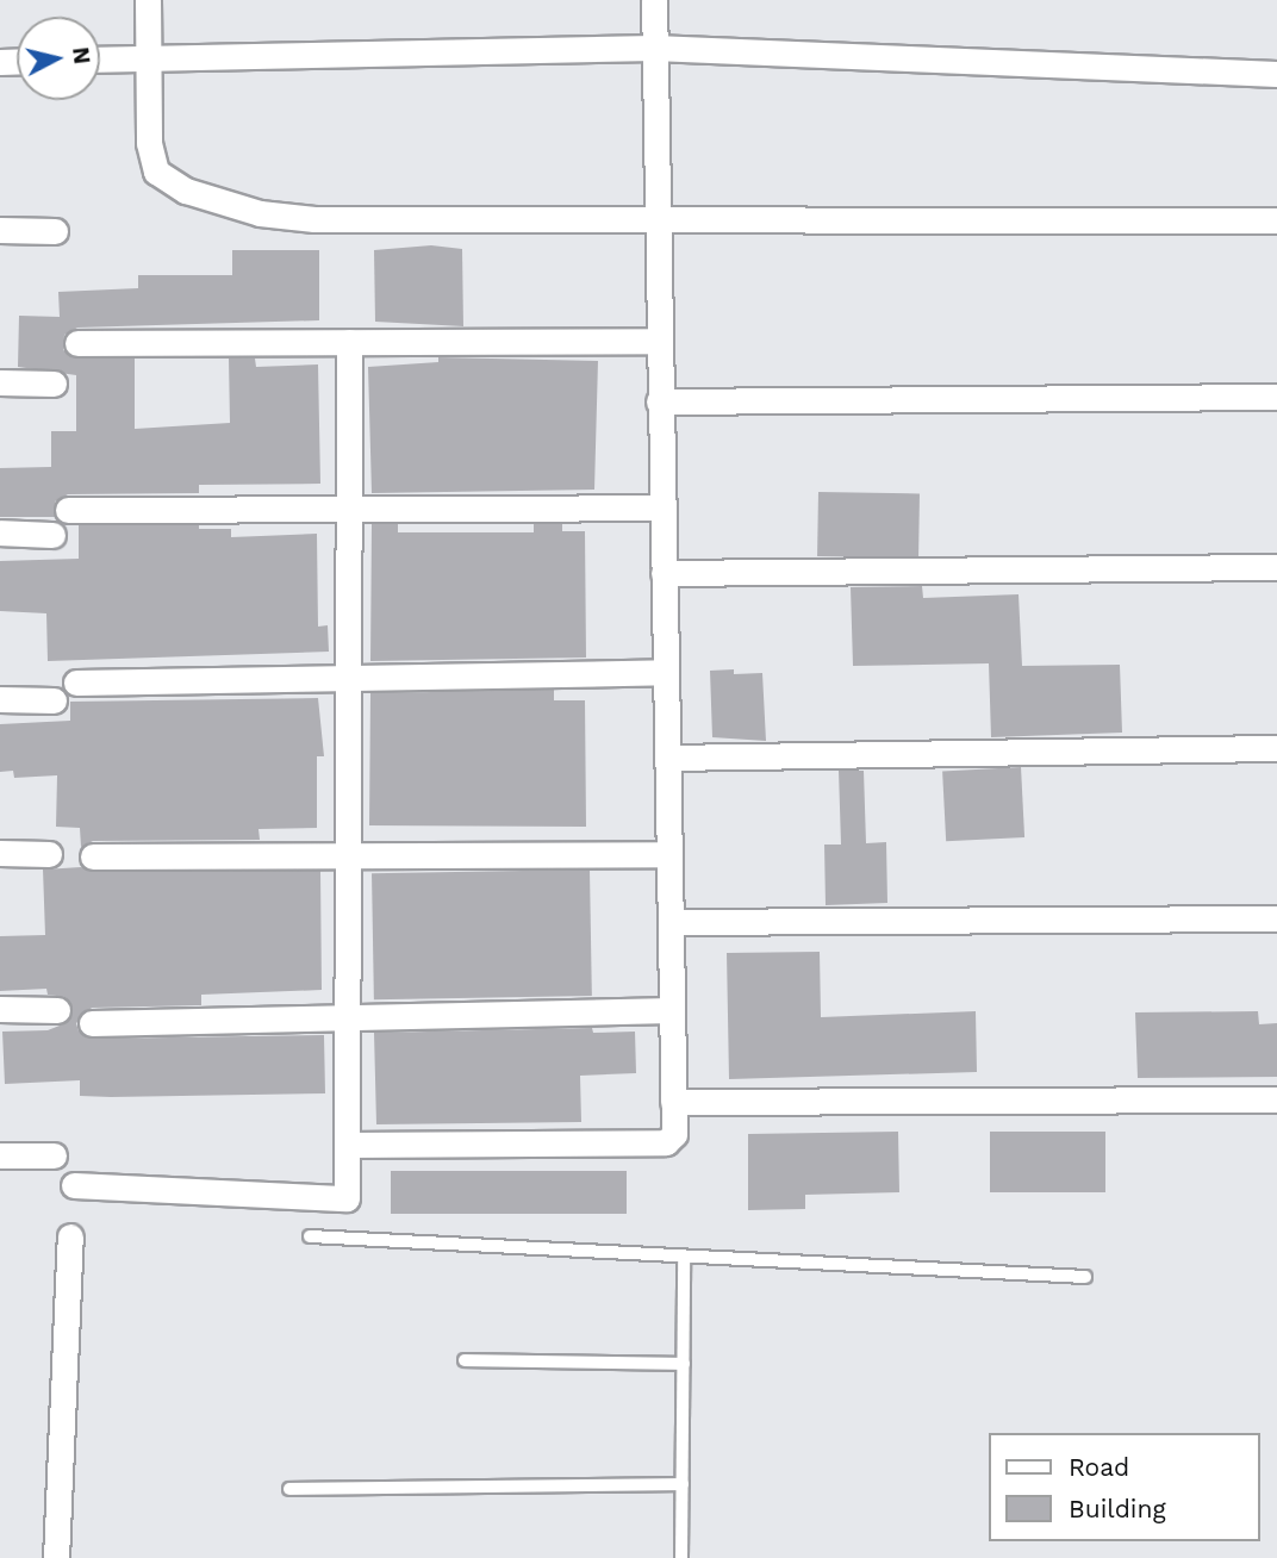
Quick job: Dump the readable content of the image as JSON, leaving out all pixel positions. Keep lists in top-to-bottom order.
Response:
{
  "legend": ["Road", "Building"],
  "north": "right"
}
